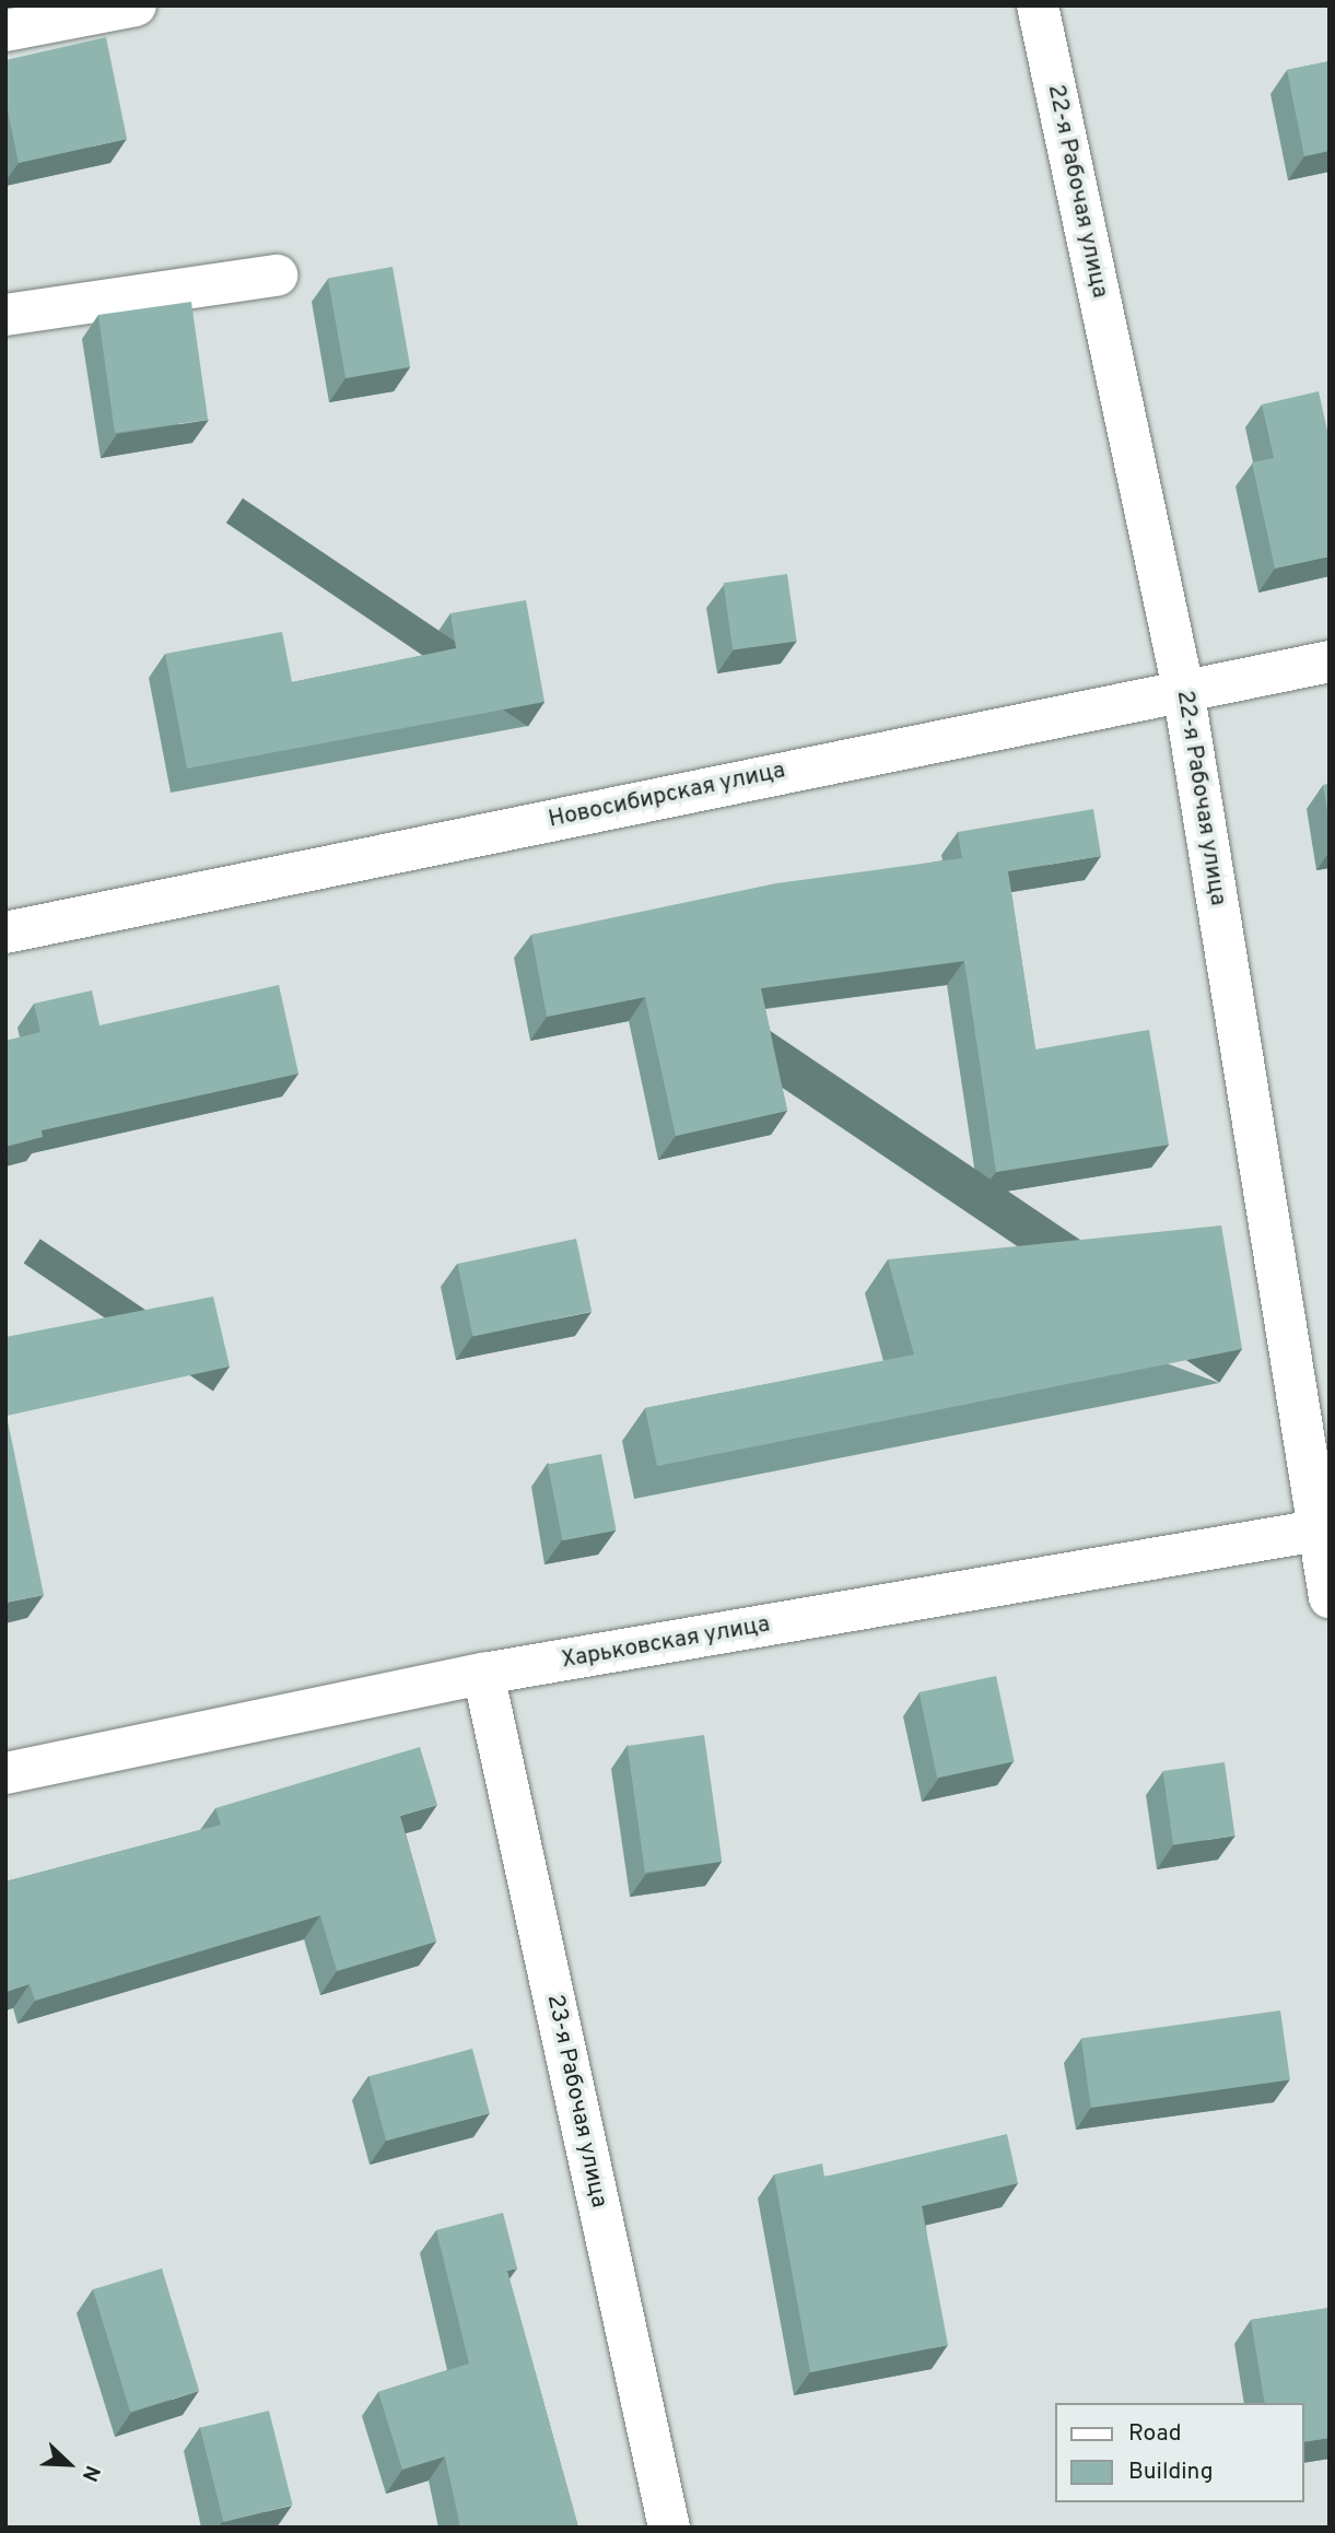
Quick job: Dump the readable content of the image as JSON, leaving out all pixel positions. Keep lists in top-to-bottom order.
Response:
{
  "streets": {
    "street": [
      "22-я Рабочая улица",
      "Новосибирская улица",
      "Харьковская улица",
      "23-я Рабочая улица"
    ]
  },
  "crossings": [
    ["22-я Рабочая улица", "Новосибирская улица"],
    ["22-я Рабочая улица", "Харьковская улица"],
    ["Харьковская улица", "23-я Рабочая улица"]
  ],
  "legend": ["Road", "Building"],
  "north": "bottom right"
}
